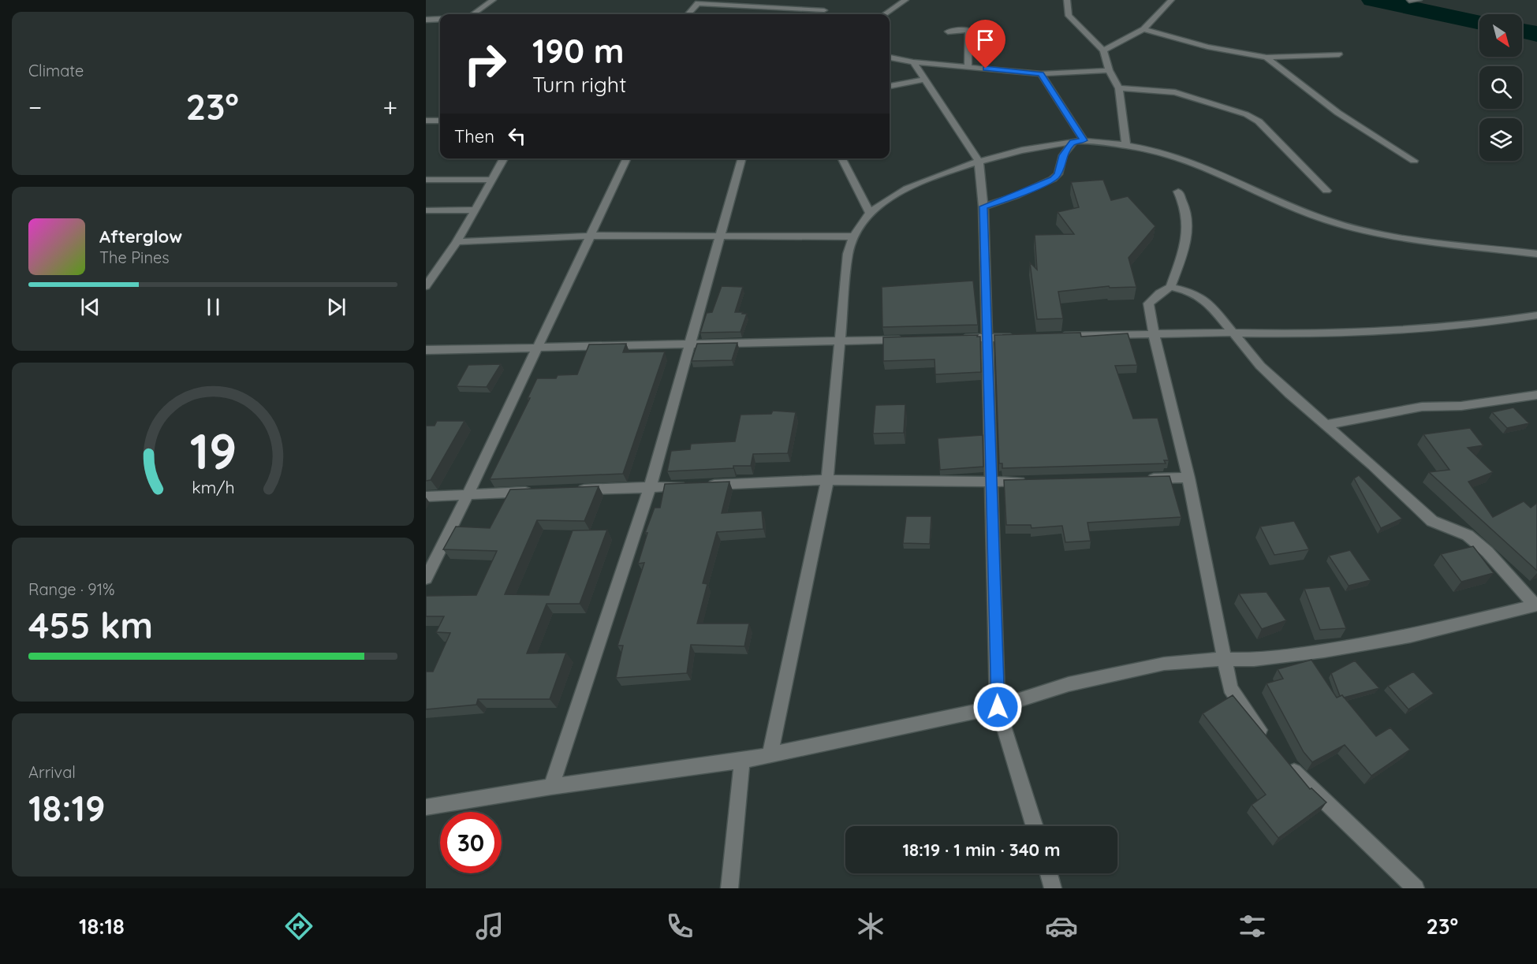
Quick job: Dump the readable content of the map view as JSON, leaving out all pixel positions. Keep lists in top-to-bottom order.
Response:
{
  "north": "bottom right",
  "page": {
    "tile": [
      "Climate",
      ["Range · 91%", "455 km"],
      ["Arrival", "18:19"]
    ],
    "turn": ["190 m", "Turn right"],
    "heat": ["−", "23°", "+"],
    "then": "Then",
    "song": ["Afterglow", "The Pines"],
    "limit": "30",
    "trip": "18:19 · 1 min · 340 m",
    "tabs": ["18:18", "23°"],
    "gauge": ["19", "km/h"]
  }
}
